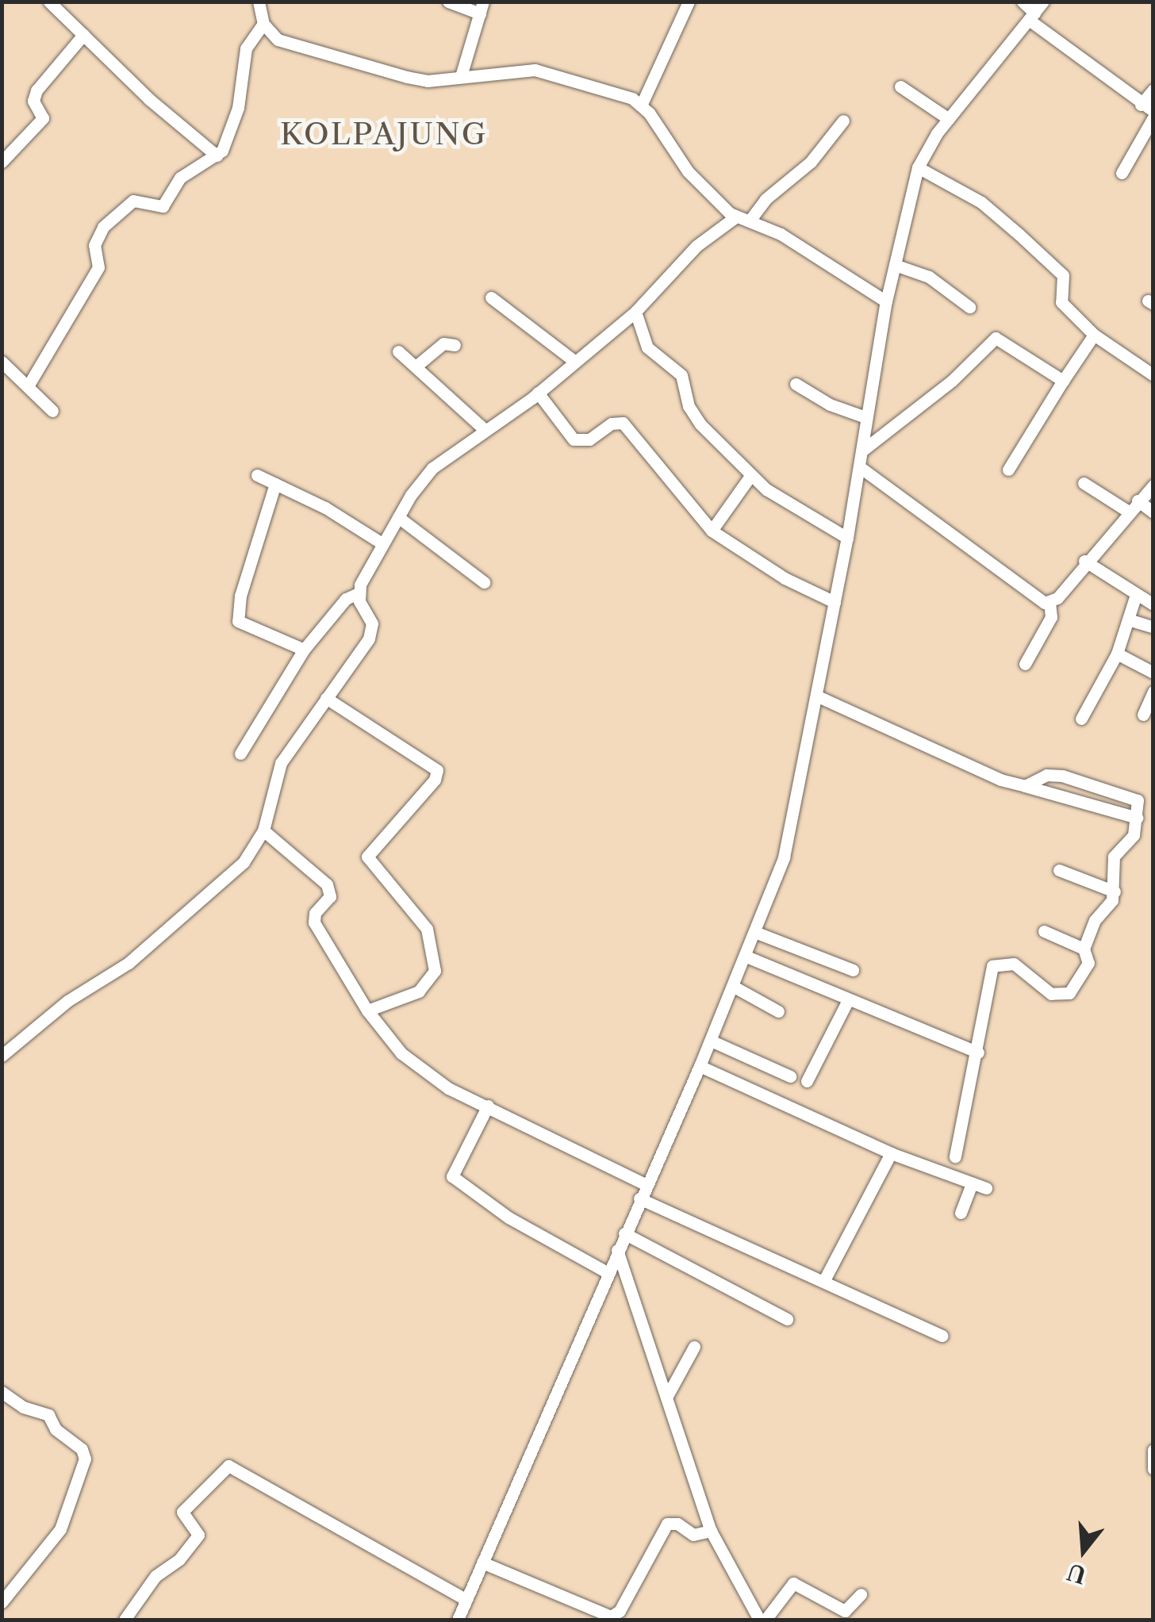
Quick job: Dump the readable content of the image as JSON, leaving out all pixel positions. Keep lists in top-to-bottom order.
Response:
{
  "districts": ["KOLPAJUNG"],
  "north": "bottom"
}
